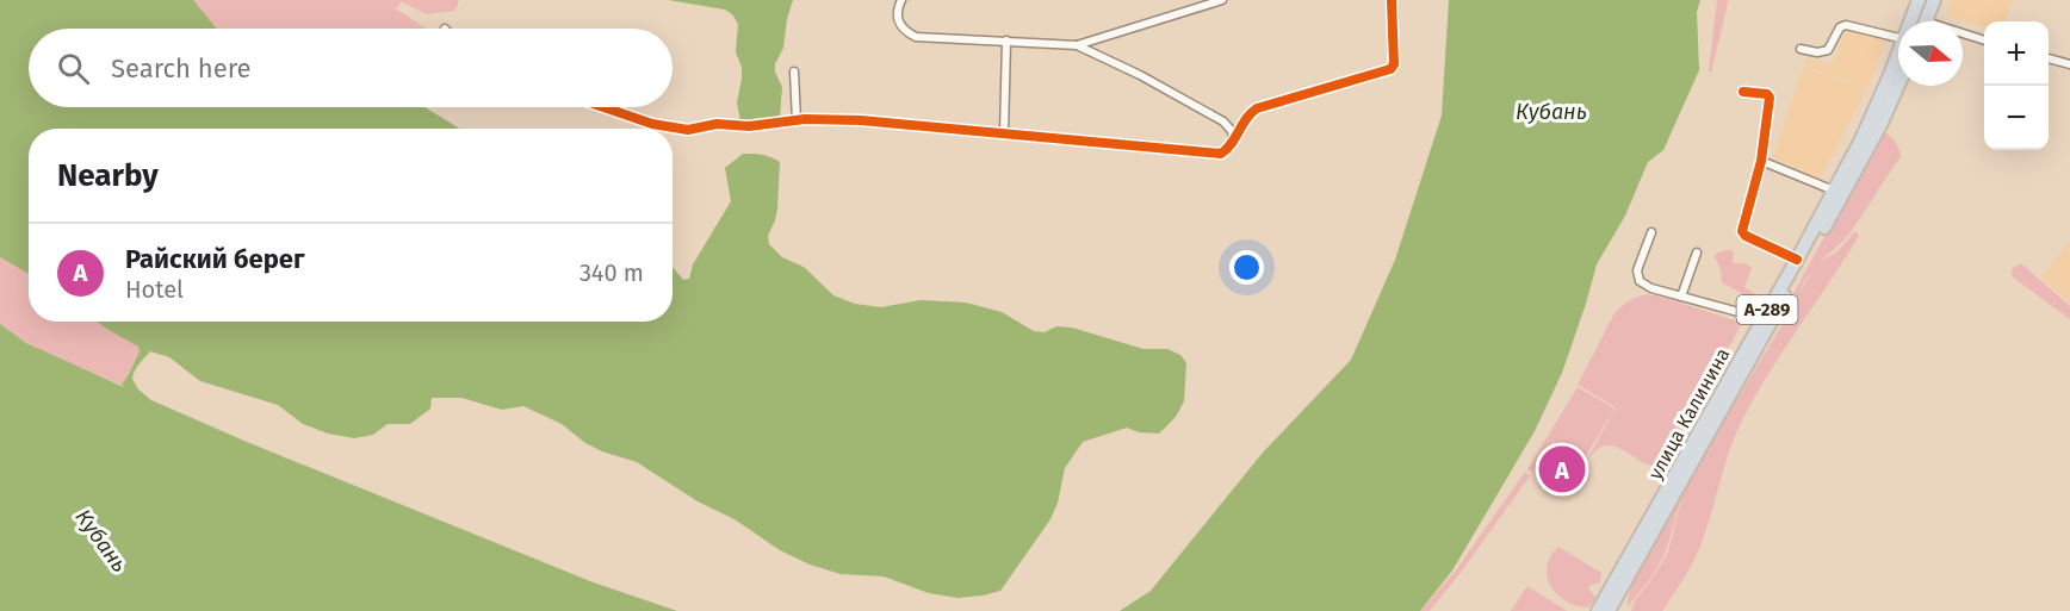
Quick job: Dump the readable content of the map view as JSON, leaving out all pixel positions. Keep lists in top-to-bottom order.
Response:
{
  "streets": {
    "highway": ["А-289", "улица Калинина"]
  },
  "water": ["Кубань"],
  "north": "right",
  "page": {
    "map_buttons": ["+", "−"],
    "search": "Search here",
    "heading": "Nearby",
    "list": [
      {
        "mark": "A",
        "name": "Райский берег",
        "note": "Hotel",
        "value": "340 m"
      }
    ],
    "pins": "A"
  }
}
